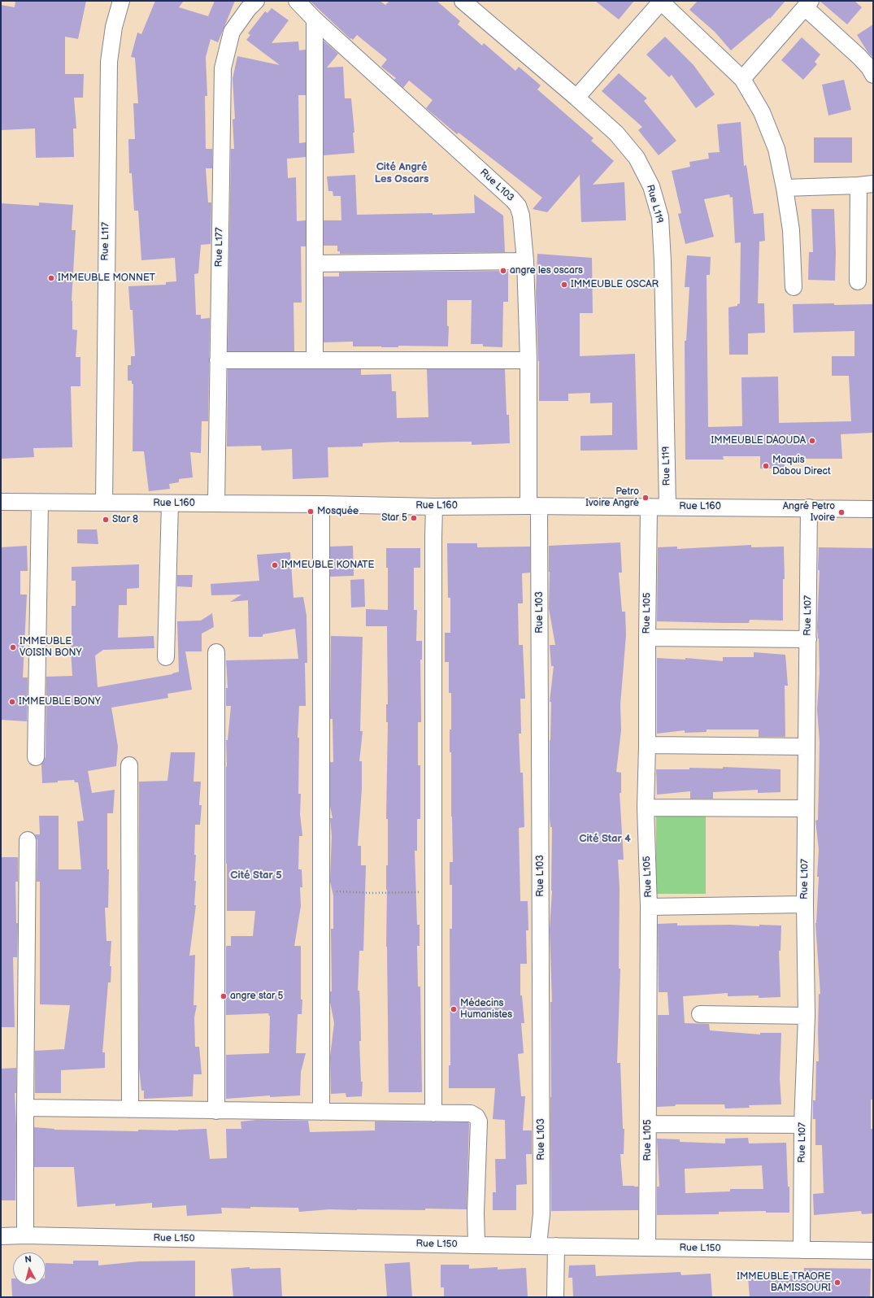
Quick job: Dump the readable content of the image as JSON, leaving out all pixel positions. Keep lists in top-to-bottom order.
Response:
{
  "streets": {
    "street": [
      "Rue L103",
      "Rue L119",
      "Rue L117",
      "Rue L177",
      "Rue L160",
      "Rue L105",
      "Rue L107",
      "Rue L150"
    ]
  },
  "crossings": [
    ["Rue L103", "Rue L160"],
    ["Rue L103", "Rue L150"],
    ["Rue L119", "Rue L160"],
    ["Rue L117", "Rue L160"],
    ["Rue L177", "Rue L160"],
    ["Rue L160", "Rue L105"],
    ["Rue L160", "Rue L107"],
    ["Rue L105", "Rue L150"],
    ["Rue L107", "Rue L150"]
  ],
  "districts": ["Cité Angré Les Oscars", "Cité Star 4", "Cité Star 5"],
  "places": [
    "angre les oscars",
    "IMMEUBLE MONNET",
    "IMMEUBLE OSCAR",
    "IMMEUBLE DAOUDA",
    "Maquis Dabou Direct",
    "Petro Ivoire Angré",
    "Mosquée",
    "Angré Petro Ivoire",
    "Star 5",
    "Star 8",
    "IMMEUBLE KONATE",
    "IMMEUBLE VOISIN BONY",
    "IMMEUBLE BONY",
    "angre star 5",
    "Médecins Humanistes",
    "IMMEUBLE TRAORE BAMISSOURI"
  ],
  "north": "top"
}
